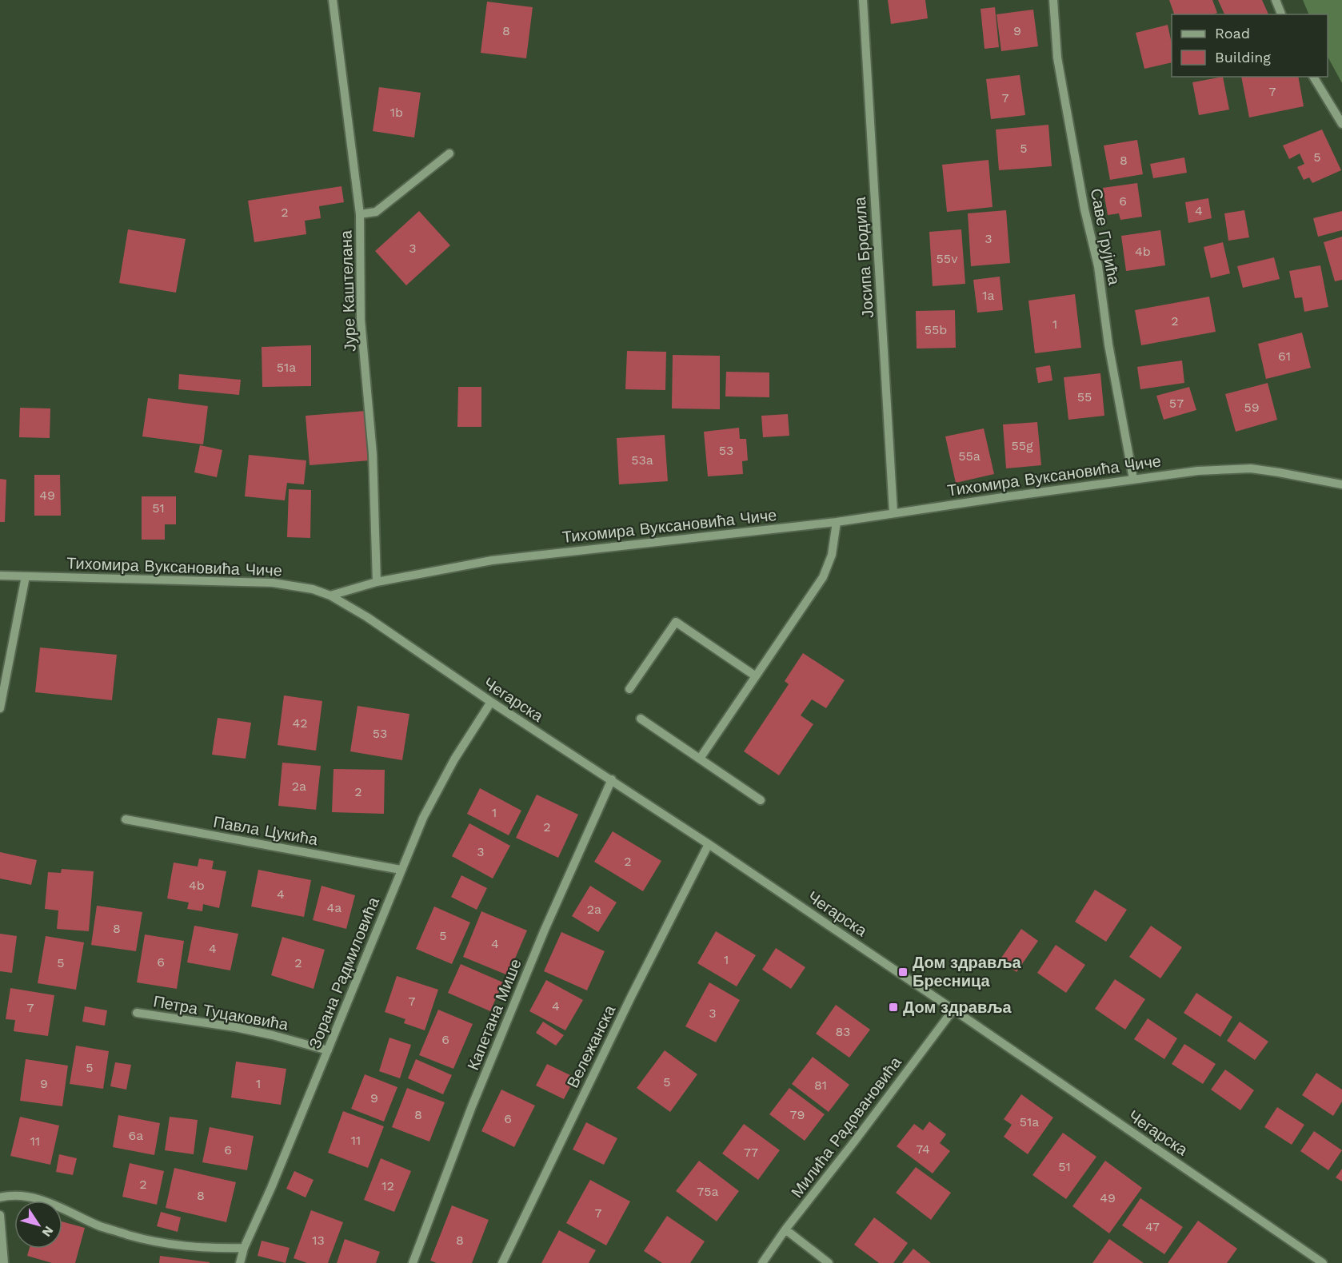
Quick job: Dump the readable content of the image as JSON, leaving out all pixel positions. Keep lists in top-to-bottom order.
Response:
{
  "streets": {
    "street": [
      "Саве Грујића",
      "Јосипа Бродила",
      "Јуре Каштелана",
      "Тихомира Вуксановића Чиче",
      "Чегарска",
      "Павла Цукића",
      "Зорана Радмиловића",
      "Петра Туцаковића",
      "Капетана Мише",
      "Вележанска",
      "Милића Радовановића"
    ]
  },
  "crossings": [
    ["Саве Грујића", "Тихомира Вуксановића Чиче"],
    ["Јосипа Бродила", "Тихомира Вуксановића Чиче"],
    ["Јуре Каштелана", "Тихомира Вуксановића Чиче"],
    ["Тихомира Вуксановића Чиче", "Чегарска"],
    ["Чегарска", "Зорана Радмиловића"],
    ["Чегарска", "Капетана Мише"],
    ["Чегарска", "Вележанска"],
    ["Чегарска", "Милића Радовановића"],
    ["Павла Цукића", "Зорана Радмиловића"],
    ["Зорана Радмиловића", "Петра Туцаковића"]
  ],
  "places": {
    "transit": ["Дом здравља Бресница", "Дом здравља"]
  },
  "house_numbers": [
    "8",
    "9",
    "7",
    "7",
    "1b",
    "5",
    "5",
    "8",
    "6",
    "4",
    "2",
    "3",
    "3",
    "4b",
    "55v",
    "1a",
    "2",
    "1",
    "55b",
    "61",
    "51a",
    "55",
    "57",
    "59",
    "55g",
    "53",
    "55a",
    "53a",
    "49",
    "51",
    "42",
    "53",
    "2a",
    "2",
    "1",
    "2",
    "3",
    "2",
    "4b",
    "4",
    "4a",
    "2a",
    "8",
    "5",
    "4",
    "4",
    "1",
    "6",
    "5",
    "2",
    "7",
    "4",
    "7",
    "3",
    "83",
    "6",
    "5",
    "5",
    "9",
    "1",
    "81",
    "9",
    "8",
    "79",
    "6",
    "51a",
    "6a",
    "11",
    "11",
    "74",
    "6",
    "77",
    "51",
    "2",
    "12",
    "75a",
    "8",
    "49",
    "7",
    "47",
    "13",
    "8"
  ],
  "legend": ["Road", "Building"],
  "north": "bottom right"
}
